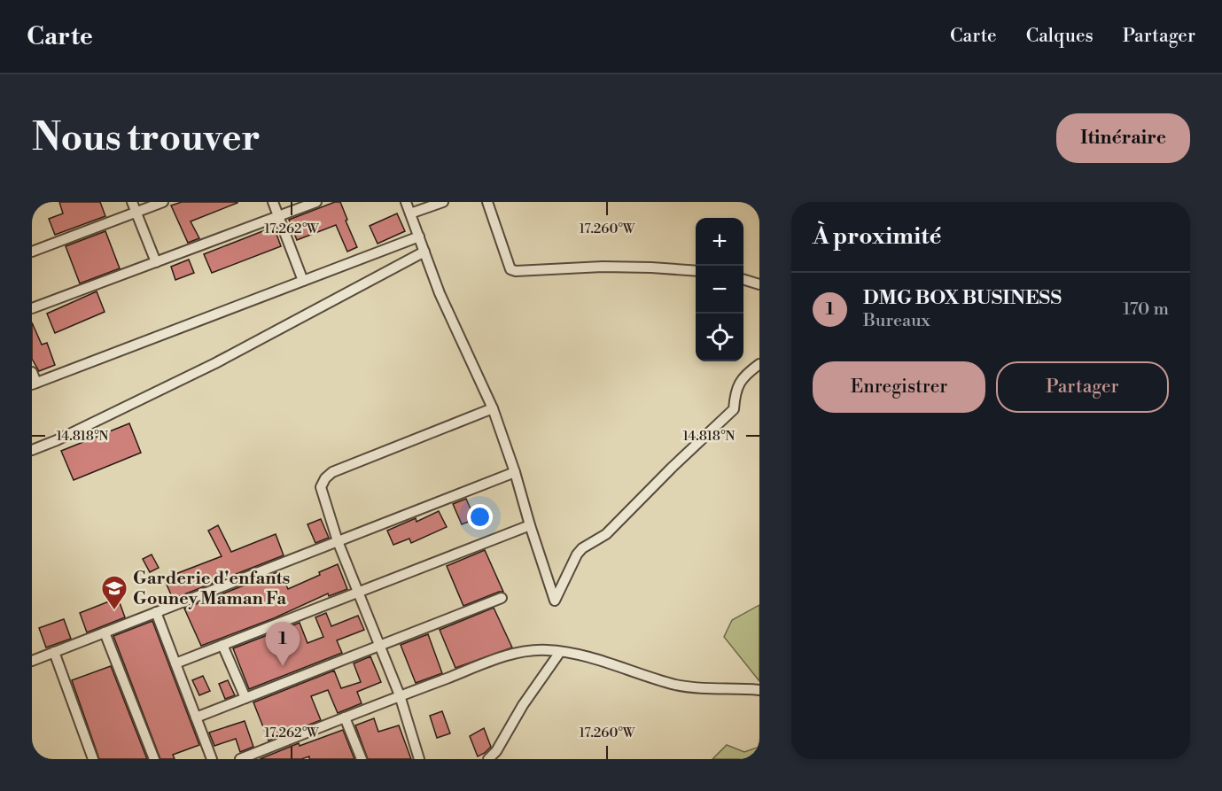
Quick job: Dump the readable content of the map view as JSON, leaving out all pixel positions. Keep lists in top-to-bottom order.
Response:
{
  "places": {
    "school or university": ["Garderie d'enfants Gouney Maman Fa"]
  },
  "page": {
    "header": "Carte",
    "nav": ["Carte", "Calques", "Partager"],
    "buttons": [
      "Itinéraire",
      ["Enregistrer", "Partager"]
    ],
    "title": "Nous trouver",
    "heading": "À proximité",
    "map_buttons": ["+", "−"],
    "list": [
      {
        "mark": "1",
        "name": "DMG BOX BUSINESS",
        "note": "Bureaux",
        "value": "170 m"
      }
    ],
    "pins": "1"
  },
  "coordinates": ["17.262°W", "17.260°W", "14.818°N"]
}
